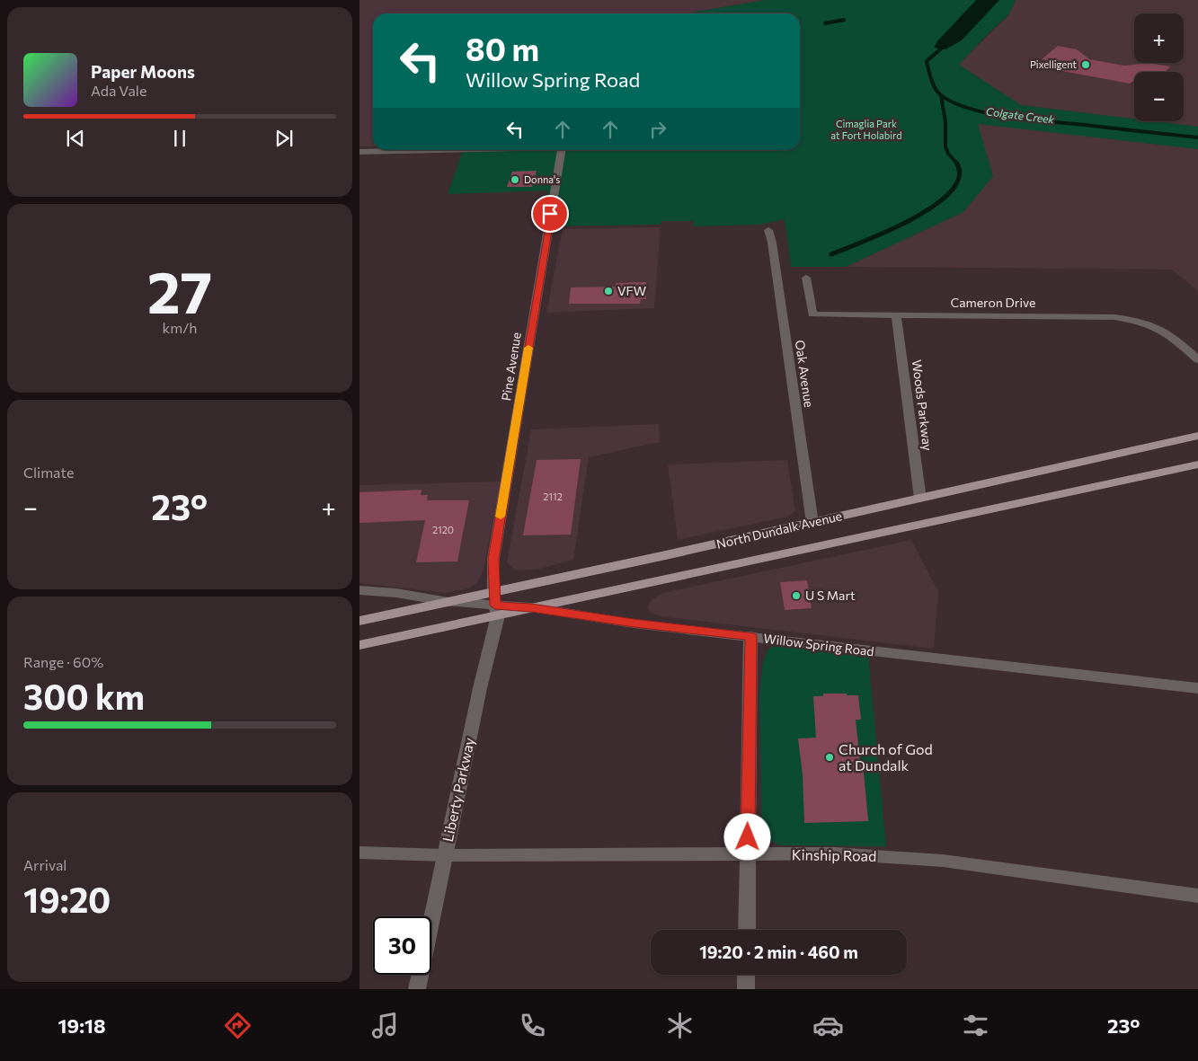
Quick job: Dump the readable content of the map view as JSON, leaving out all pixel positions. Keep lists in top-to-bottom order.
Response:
{
  "streets": {
    "main road": ["North Dundalk Avenue"],
    "street": [
      "Cameron Drive",
      "Pine Avenue",
      "Oak Avenue",
      "Woods Parkway",
      "Willow Spring Road",
      "Liberty Parkway",
      "Kinship Road"
    ]
  },
  "crossings": [
    ["Cameron Drive", "Woods Parkway"],
    ["Pine Avenue", "North Dundalk Avenue"],
    ["Pine Avenue", "Willow Spring Road"],
    ["Pine Avenue", "Liberty Parkway"],
    ["Oak Avenue", "North Dundalk Avenue"],
    ["Woods Parkway", "North Dundalk Avenue"],
    ["North Dundalk Avenue", "Willow Spring Road"],
    ["North Dundalk Avenue", "Liberty Parkway"],
    ["Willow Spring Road", "Liberty Parkway"],
    ["Liberty Parkway", "Kinship Road"]
  ],
  "water": ["Colgate Creek"],
  "parks": ["Cimaglia Park at Fort Holabird"],
  "places": [
    "Pixelligent",
    "Donna's",
    "VFW",
    "U S Mart",
    "Church of God at Dundalk"
  ],
  "house_numbers": ["2112", "2120"],
  "page": {
    "map_buttons": ["+", "−"],
    "turn": ["80 m", "Willow Spring Road"],
    "song": ["Paper Moons", "Ada Vale"],
    "tile": [
      ["27", "km/h"],
      "Climate",
      ["Range · 60%", "300 km"],
      ["Arrival", "19:20"]
    ],
    "heat": ["−", "23°", "+"],
    "limit": "30",
    "trip": "19:20 · 2 min · 460 m",
    "tabs": ["19:18", "23°"]
  }
}
